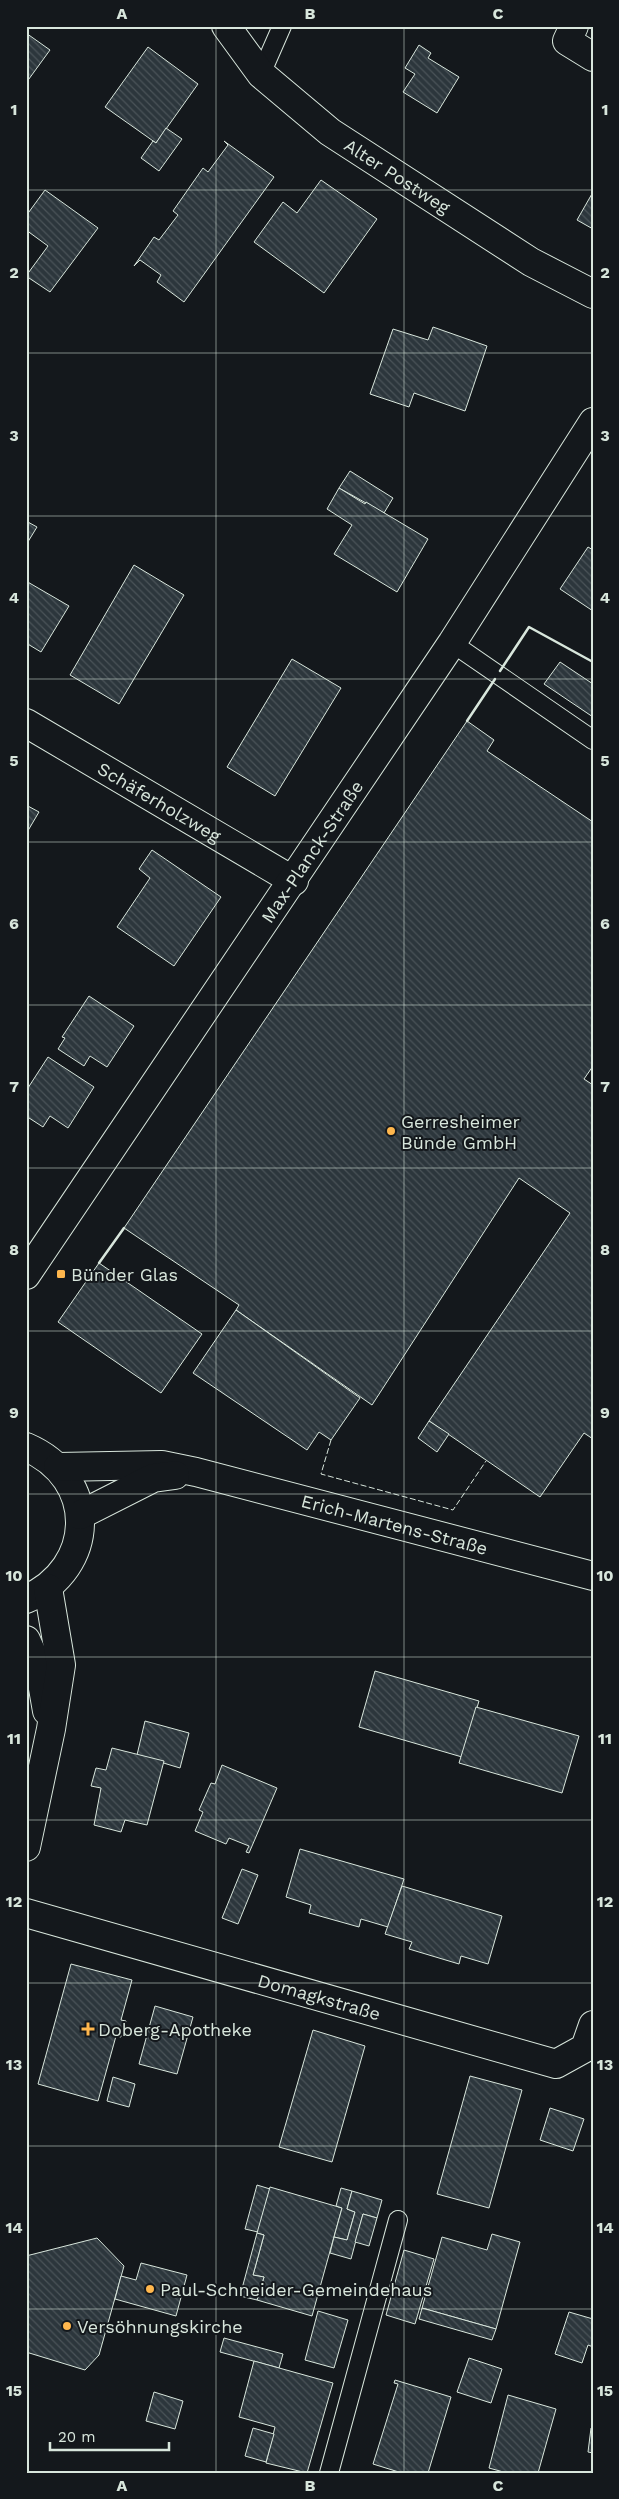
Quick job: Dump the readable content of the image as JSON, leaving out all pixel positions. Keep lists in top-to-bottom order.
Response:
{
  "streets": {
    "street": [
      "Alter Postweg",
      "Schäferholzweg",
      "Max-Planck-Straße",
      "Erich-Martens-Straße",
      "Domagkstraße"
    ]
  },
  "crossings": [
    ["Schäferholzweg", "Max-Planck-Straße"]
  ],
  "places": {
    "other": ["Gerresheimer Bünde GmbH", "Paul-Schneider-Gemeindehaus", "Versöhnungskirche"],
    "transit": ["Bünder Glas"],
    "health": ["Doberg-Apotheke"]
  },
  "scale_bar": "20 m",
  "grid": {
    "columns": ["A", "B", "C"],
    "rows": [
      "1",
      "2",
      "3",
      "4",
      "5",
      "6",
      "7",
      "8",
      "9",
      "10",
      "11",
      "12",
      "13",
      "14",
      "15"
    ]
  }
}
